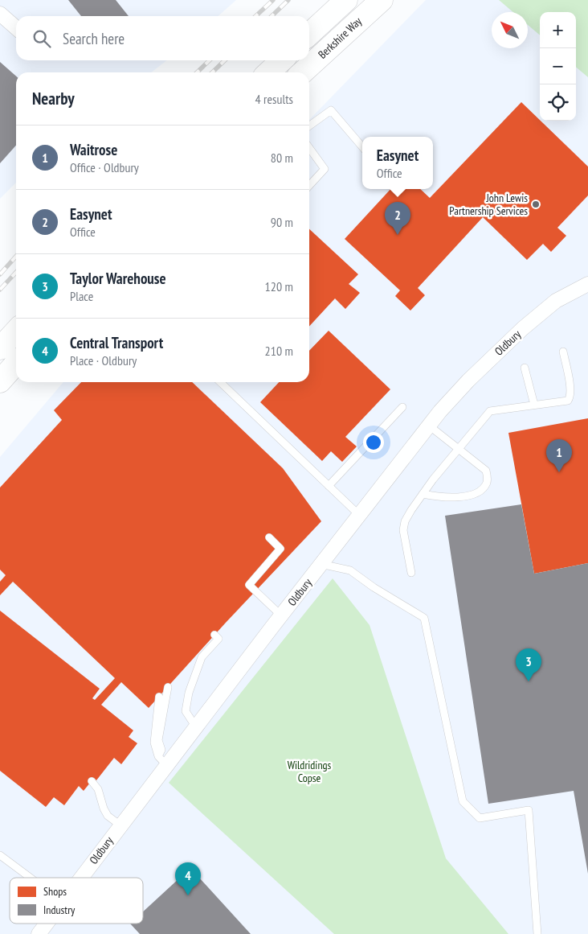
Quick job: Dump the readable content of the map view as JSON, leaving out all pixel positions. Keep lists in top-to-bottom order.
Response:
{
  "streets": {
    "highway": ["Berkshire Way"],
    "street": ["Oldbury"]
  },
  "parks": ["Wildridings Copse"],
  "places": ["John Lewis Partnership Services"],
  "legend": ["Shops", "Industry"],
  "north": "top left",
  "page": {
    "map_buttons": ["+", "−"],
    "search": "Search here",
    "heading": ["Nearby", "4 results"],
    "list": [
      {
        "mark": "1",
        "name": "Waitrose",
        "note": "Office · Oldbury",
        "value": "80 m"
      },
      {
        "mark": "2",
        "name": "Easynet",
        "note": "Office",
        "value": "90 m"
      },
      {
        "mark": "3",
        "name": "Taylor Warehouse",
        "note": "Place",
        "value": "120 m"
      },
      {
        "mark": "4",
        "name": "Central Transport",
        "note": "Place · Oldbury",
        "value": "210 m"
      }
    ],
    "popup": ["Easynet", "Office"],
    "pins": [
      "2",
      "1",
      "3",
      "4"
    ]
  }
}
